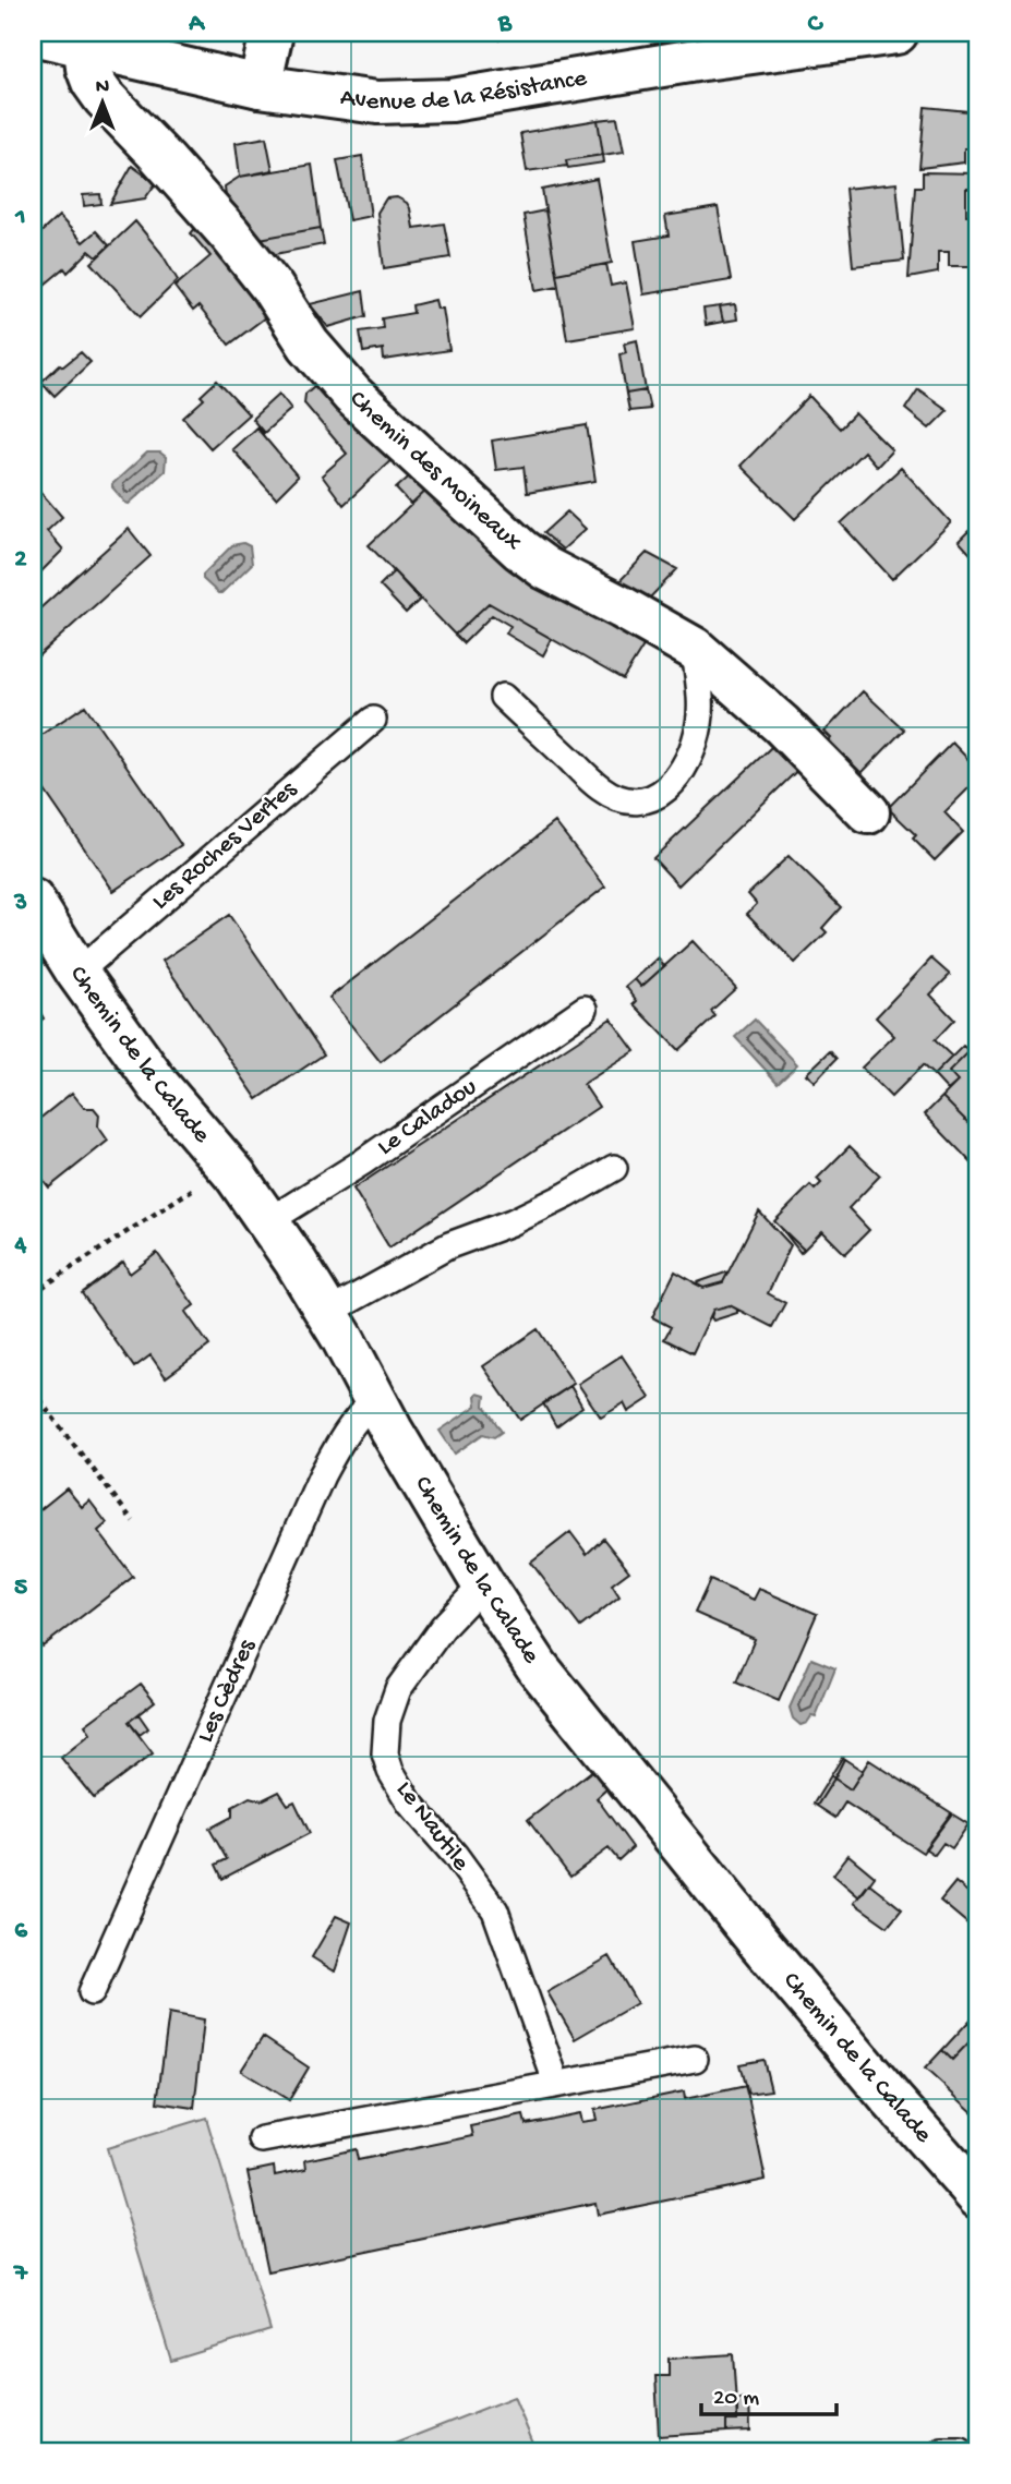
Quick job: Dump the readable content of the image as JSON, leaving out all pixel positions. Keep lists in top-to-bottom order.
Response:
{
  "streets": {
    "street": ["Avenue de la Résistance", "Chemin des Moineaux", "Chemin de la Calade"],
    "lane": [
      "Les Roches Vertes",
      "Le Caladou",
      "Les Cèdres",
      "Le Nautile"
    ]
  },
  "crossings": [
    ["Avenue de la Résistance", "Chemin des Moineaux"],
    ["Les Roches Vertes", "Chemin de la Calade"],
    ["Chemin de la Calade", "Le Caladou"],
    ["Chemin de la Calade", "Les Cèdres"],
    ["Chemin de la Calade", "Le Nautile"]
  ],
  "scale_bar": "20 m",
  "north": "top",
  "grid": {
    "columns": ["A", "B", "C"],
    "rows": [
      "1",
      "2",
      "3",
      "4",
      "5",
      "6",
      "7"
    ]
  }
}
